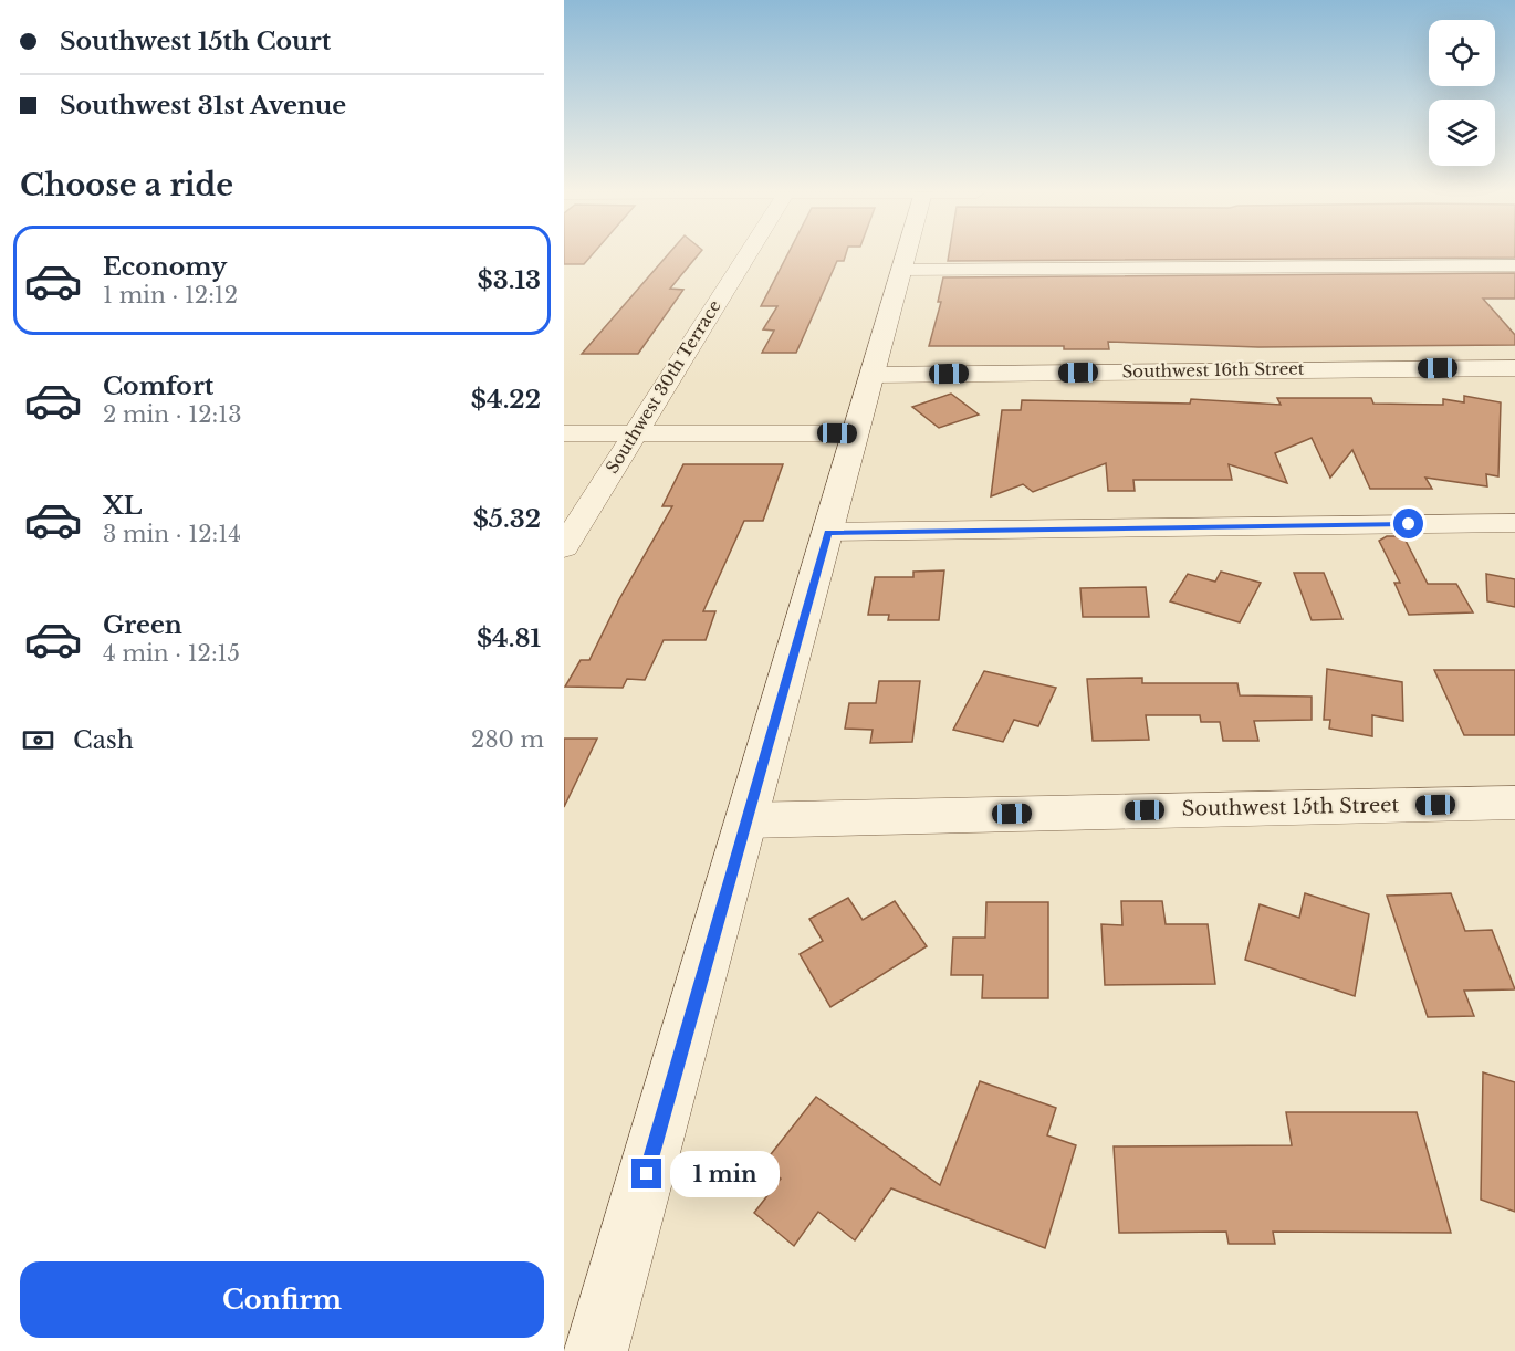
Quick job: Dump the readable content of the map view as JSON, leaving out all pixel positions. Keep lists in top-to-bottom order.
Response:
{
  "streets": {
    "street": ["Southwest 16th Street", "Southwest 30th Terrace", "Southwest 15th Street"]
  },
  "page": {
    "banner": ["Southwest 15th Court", "Southwest 31st Avenue"],
    "heading": "Choose a ride",
    "list": [
      {
        "name": "Economy",
        "note": "1 min · 12:12",
        "value": "$3.13"
      },
      {
        "name": "Comfort",
        "note": "2 min · 12:13",
        "value": "$4.22"
      },
      {
        "name": "XL",
        "note": "3 min · 12:14",
        "value": "$5.32"
      },
      {
        "name": "Green",
        "note": "4 min · 12:15",
        "value": "$4.81"
      }
    ],
    "pay": ["Cash", "280 m"],
    "bubble": "1 min",
    "buttons": "Confirm"
  }
}
